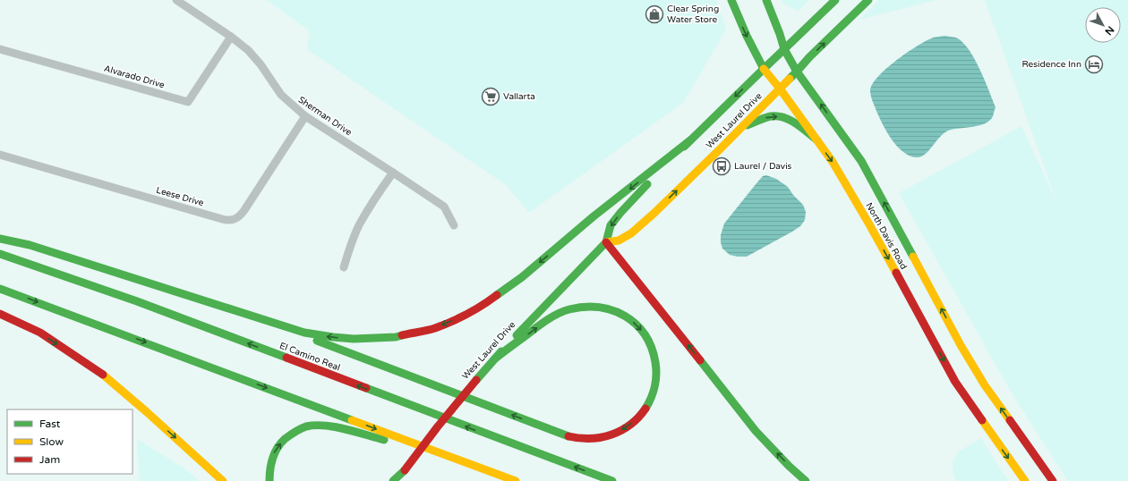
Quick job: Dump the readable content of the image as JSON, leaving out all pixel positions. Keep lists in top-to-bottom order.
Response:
{
  "streets": {
    "main road": ["West Laurel Drive", "North Davis Road", "El Camino Real"],
    "street": ["Alvarado Drive", "Sherman Drive", "Leese Drive"]
  },
  "crossings": [
    ["Alvarado Drive", "Sherman Drive"],
    ["Sherman Drive", "Leese Drive"],
    ["West Laurel Drive", "North Davis Road"]
  ],
  "places": {
    "shop": ["Clear Spring Water Store"],
    "hotel": ["Residence Inn"],
    "supermarket": ["Vallarta"],
    "bus stop": ["Laurel / Davis"]
  },
  "legend": ["Fast", "Slow", "Jam"],
  "north": "bottom right"
}
